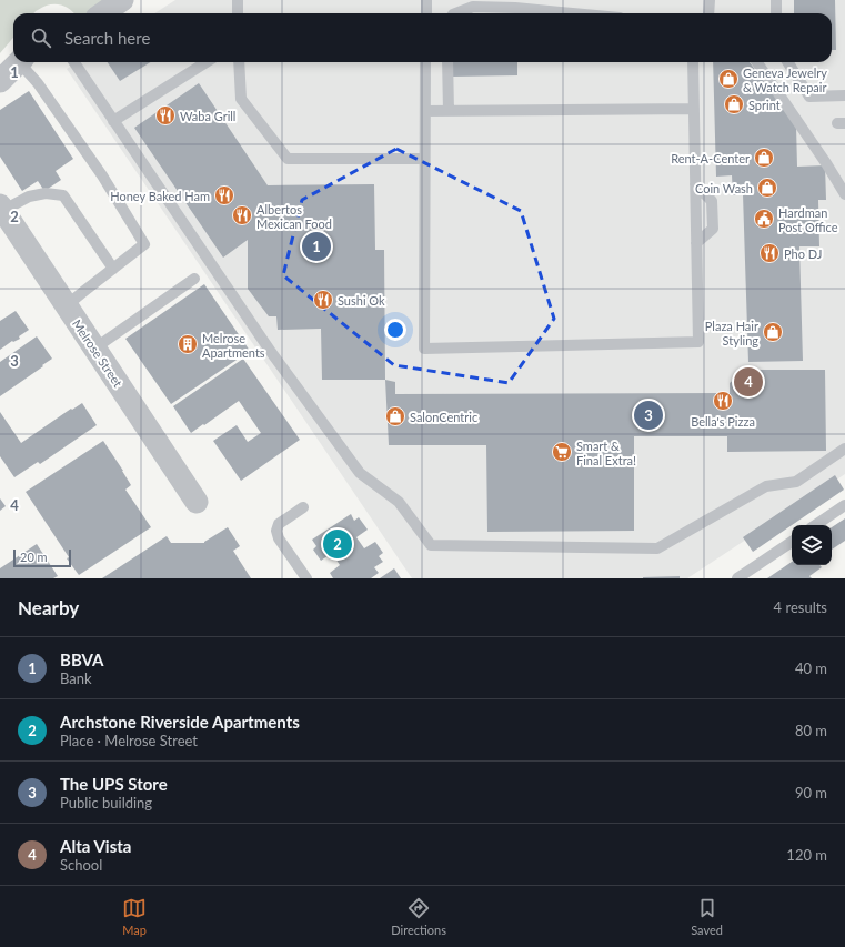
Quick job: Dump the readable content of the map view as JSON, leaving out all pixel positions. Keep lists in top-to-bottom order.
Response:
{
  "streets": {
    "street": ["Melrose Street"]
  },
  "places": {
    "shop": [
      "Geneva Jewelry & Watch Repair",
      "Sprint",
      "Rent-A-Center",
      "Coin Wash",
      "Plaza Hair Styling",
      "SalonCentric"
    ],
    "restaurant": [
      "Waba Grill",
      "Honey Baked Ham",
      "Albertos Mexican Food",
      "Pho DJ",
      "Sushi Ok",
      "Bella's Pizza"
    ],
    "public building": ["Hardman Post Office"],
    "building": ["Melrose Apartments"],
    "supermarket": ["Smart & Final Extra!"]
  },
  "scale_bar": "20 m",
  "page": {
    "search": "Search here",
    "pins": [
      "1",
      "4",
      "3",
      "2"
    ],
    "scale": "20 m",
    "heading": ["Nearby", "4 results"],
    "list": [
      {
        "mark": "1",
        "name": "BBVA",
        "note": "Bank",
        "value": "40 m"
      },
      {
        "mark": "2",
        "name": "Archstone Riverside Apartments",
        "note": "Place · Melrose Street",
        "value": "80 m"
      },
      {
        "mark": "3",
        "name": "The UPS Store",
        "note": "Public building",
        "value": "90 m"
      },
      {
        "mark": "4",
        "name": "Alta Vista",
        "note": "School",
        "value": "120 m"
      }
    ],
    "nav": ["Map", "Directions", "Saved"]
  },
  "grid": {
    "rows": [
      "1",
      "2",
      "3",
      "4"
    ]
  }
}
